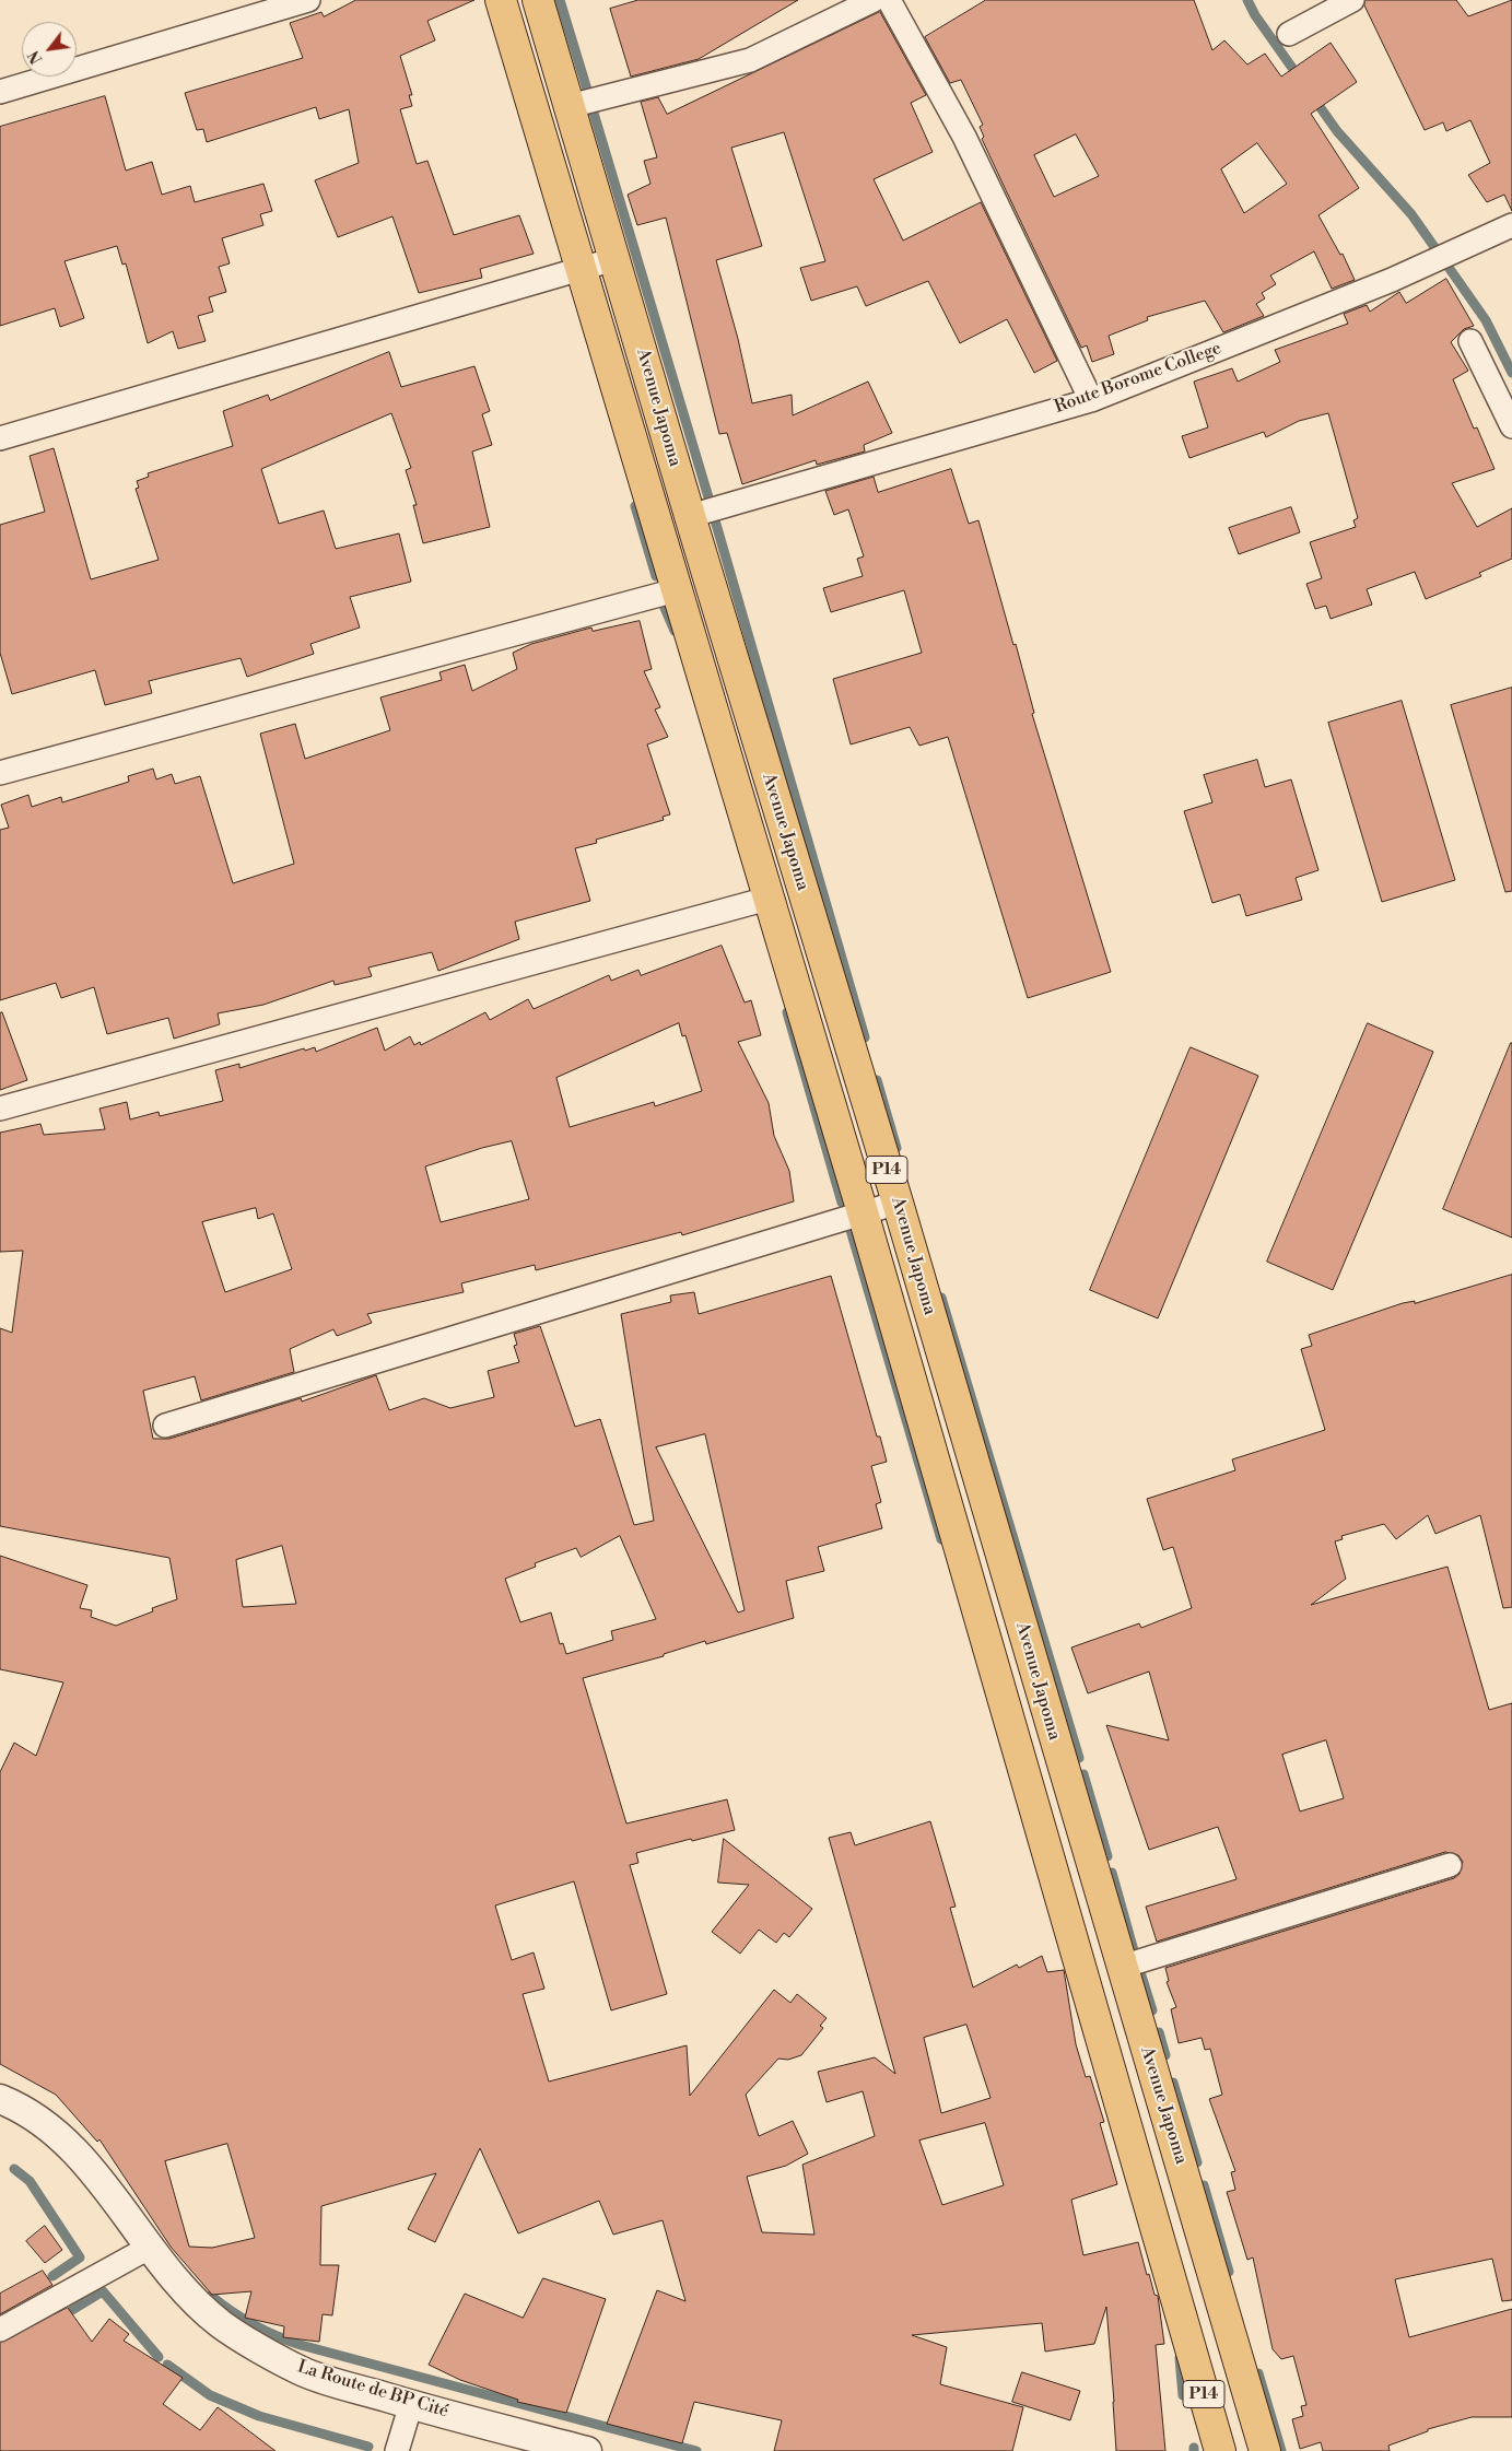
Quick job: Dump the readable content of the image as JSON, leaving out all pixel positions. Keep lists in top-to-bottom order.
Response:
{
  "streets": {
    "main road": ["Avenue Japoma", "P14"],
    "street": ["Route Borome College", "La Route de BP Cité"]
  },
  "crossings": [
    ["Route Borome College", "Avenue Japoma"]
  ],
  "north": "bottom left"
}
